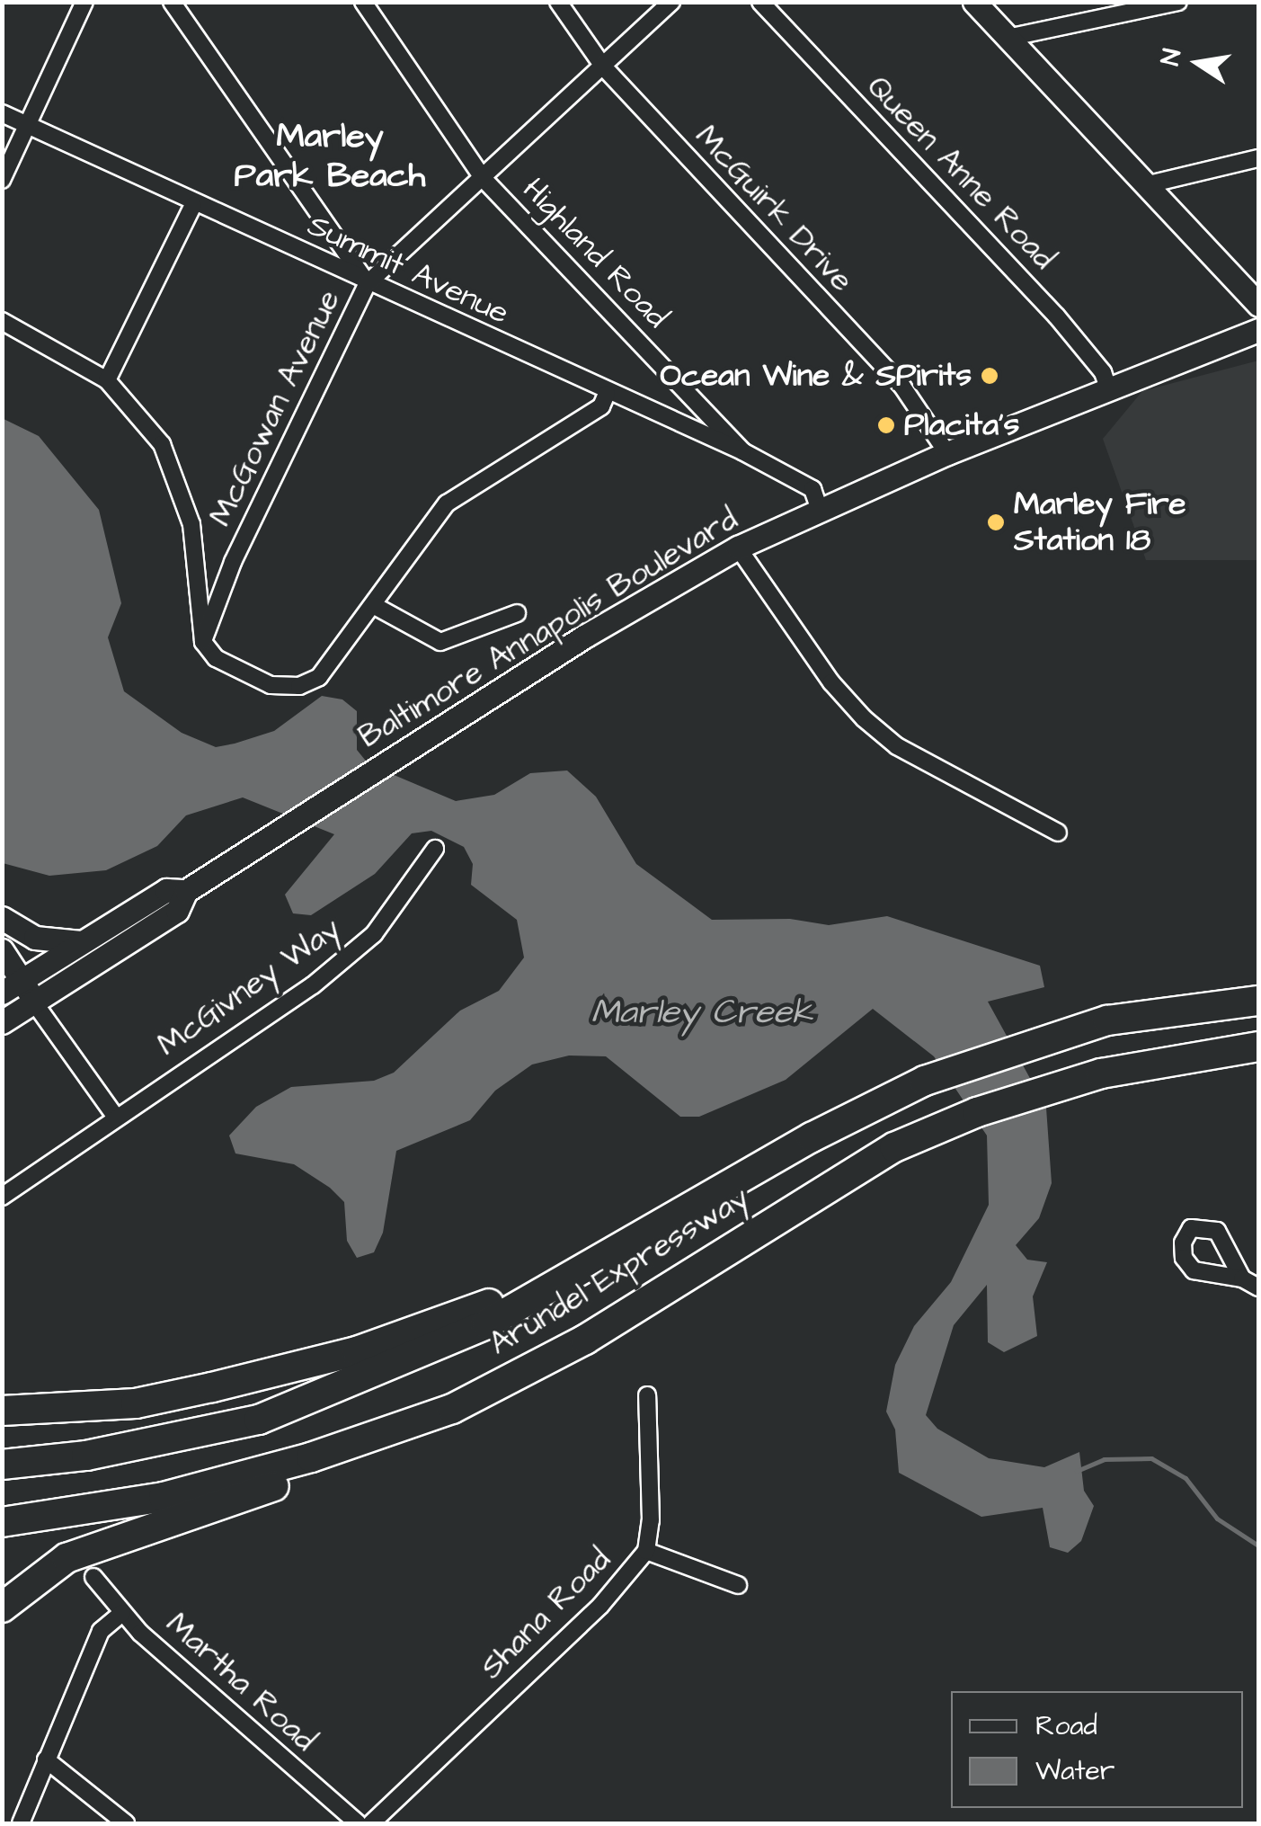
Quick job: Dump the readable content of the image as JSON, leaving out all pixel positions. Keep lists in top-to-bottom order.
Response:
{
  "streets": {
    "highway": ["Arundel Expressway"],
    "main road": ["Baltimore Annapolis Boulevard"],
    "street": [
      "Queen Anne Road",
      "McGuirk Drive",
      "Highland Road",
      "Summit Avenue",
      "McGowan Avenue",
      "McGivney Way",
      "Shana Road",
      "Martha Road"
    ]
  },
  "crossings": [
    ["Queen Anne Road", "Baltimore Annapolis Boulevard"],
    ["McGuirk Drive", "McGowan Avenue"],
    ["McGuirk Drive", "Baltimore Annapolis Boulevard"],
    ["Highland Road", "Summit Avenue"],
    ["Highland Road", "McGowan Avenue"],
    ["Highland Road", "Baltimore Annapolis Boulevard"],
    ["Summit Avenue", "McGowan Avenue"]
  ],
  "districts": ["Marley Park Beach"],
  "water": ["Marley Creek"],
  "places": ["Ocean Wine & SPirits", "Placita's", "Marley Fire Station 18"],
  "legend": ["Road", "Water"],
  "north": "left"
}
